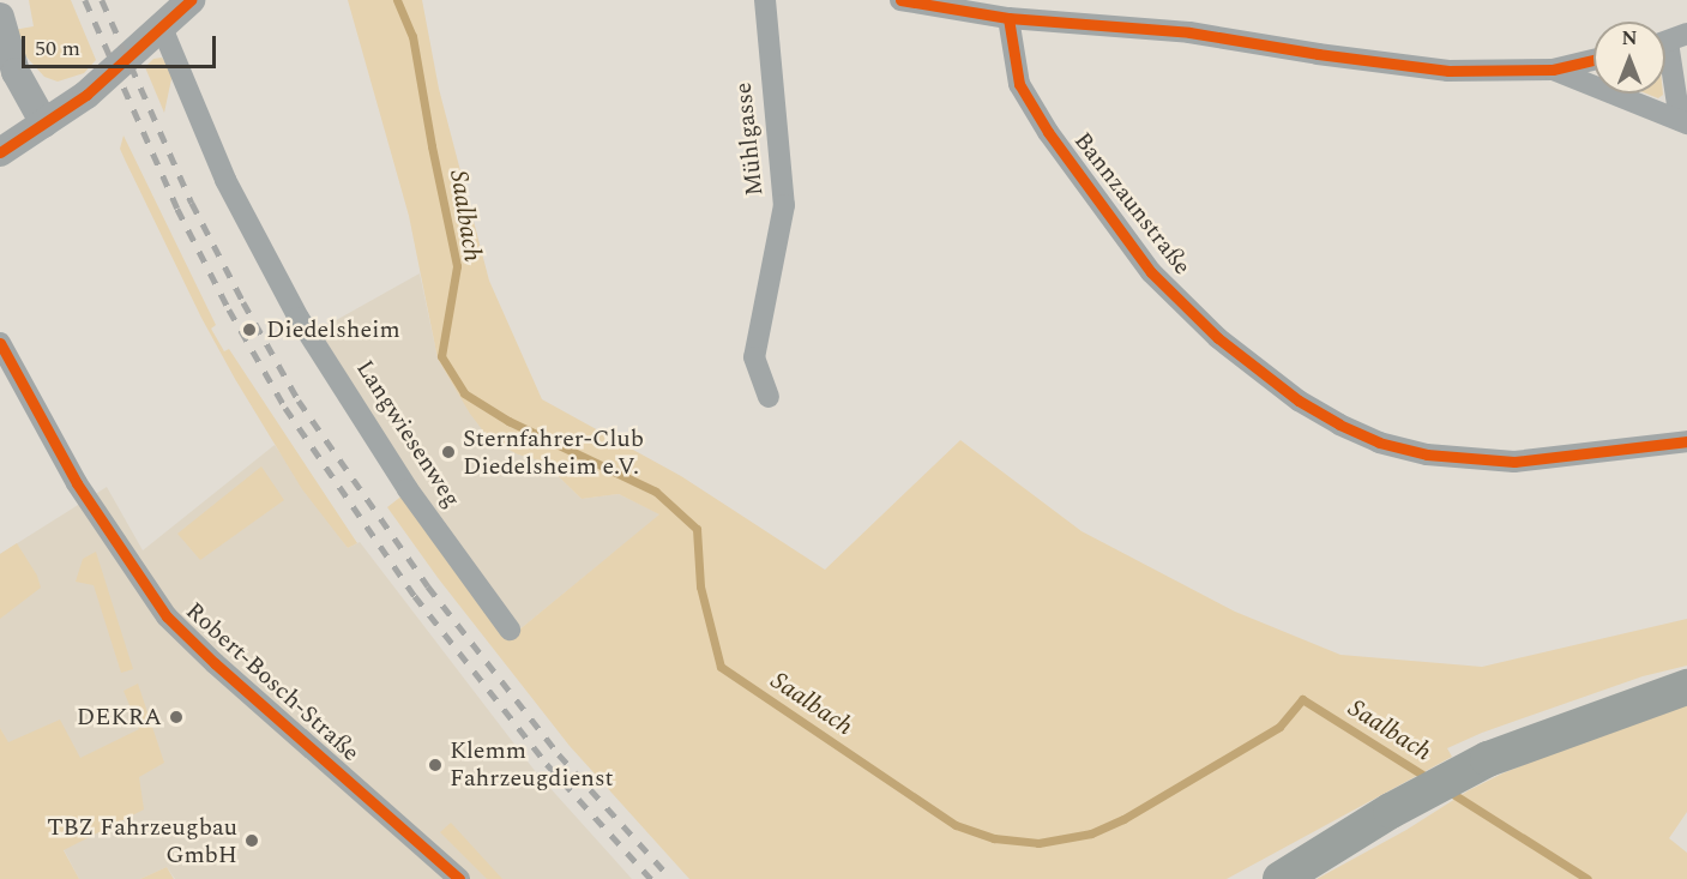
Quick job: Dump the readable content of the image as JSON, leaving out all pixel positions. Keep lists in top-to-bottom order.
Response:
{
  "streets": {
    "street": [
      "Mühlgasse",
      "Bannzaunstraße",
      "Langwiesenweg",
      "Robert-Bosch-Straße"
    ]
  },
  "water": ["Saalbach"],
  "places": [
    "Diedelsheim",
    "Sternfahrer-Club Diedelsheim e.V.",
    "DEKRA",
    "Klemm Fahrzeugdienst",
    "TBZ Fahrzeugbau GmbH"
  ],
  "scale_bar": "50 m",
  "north": "top"
}
